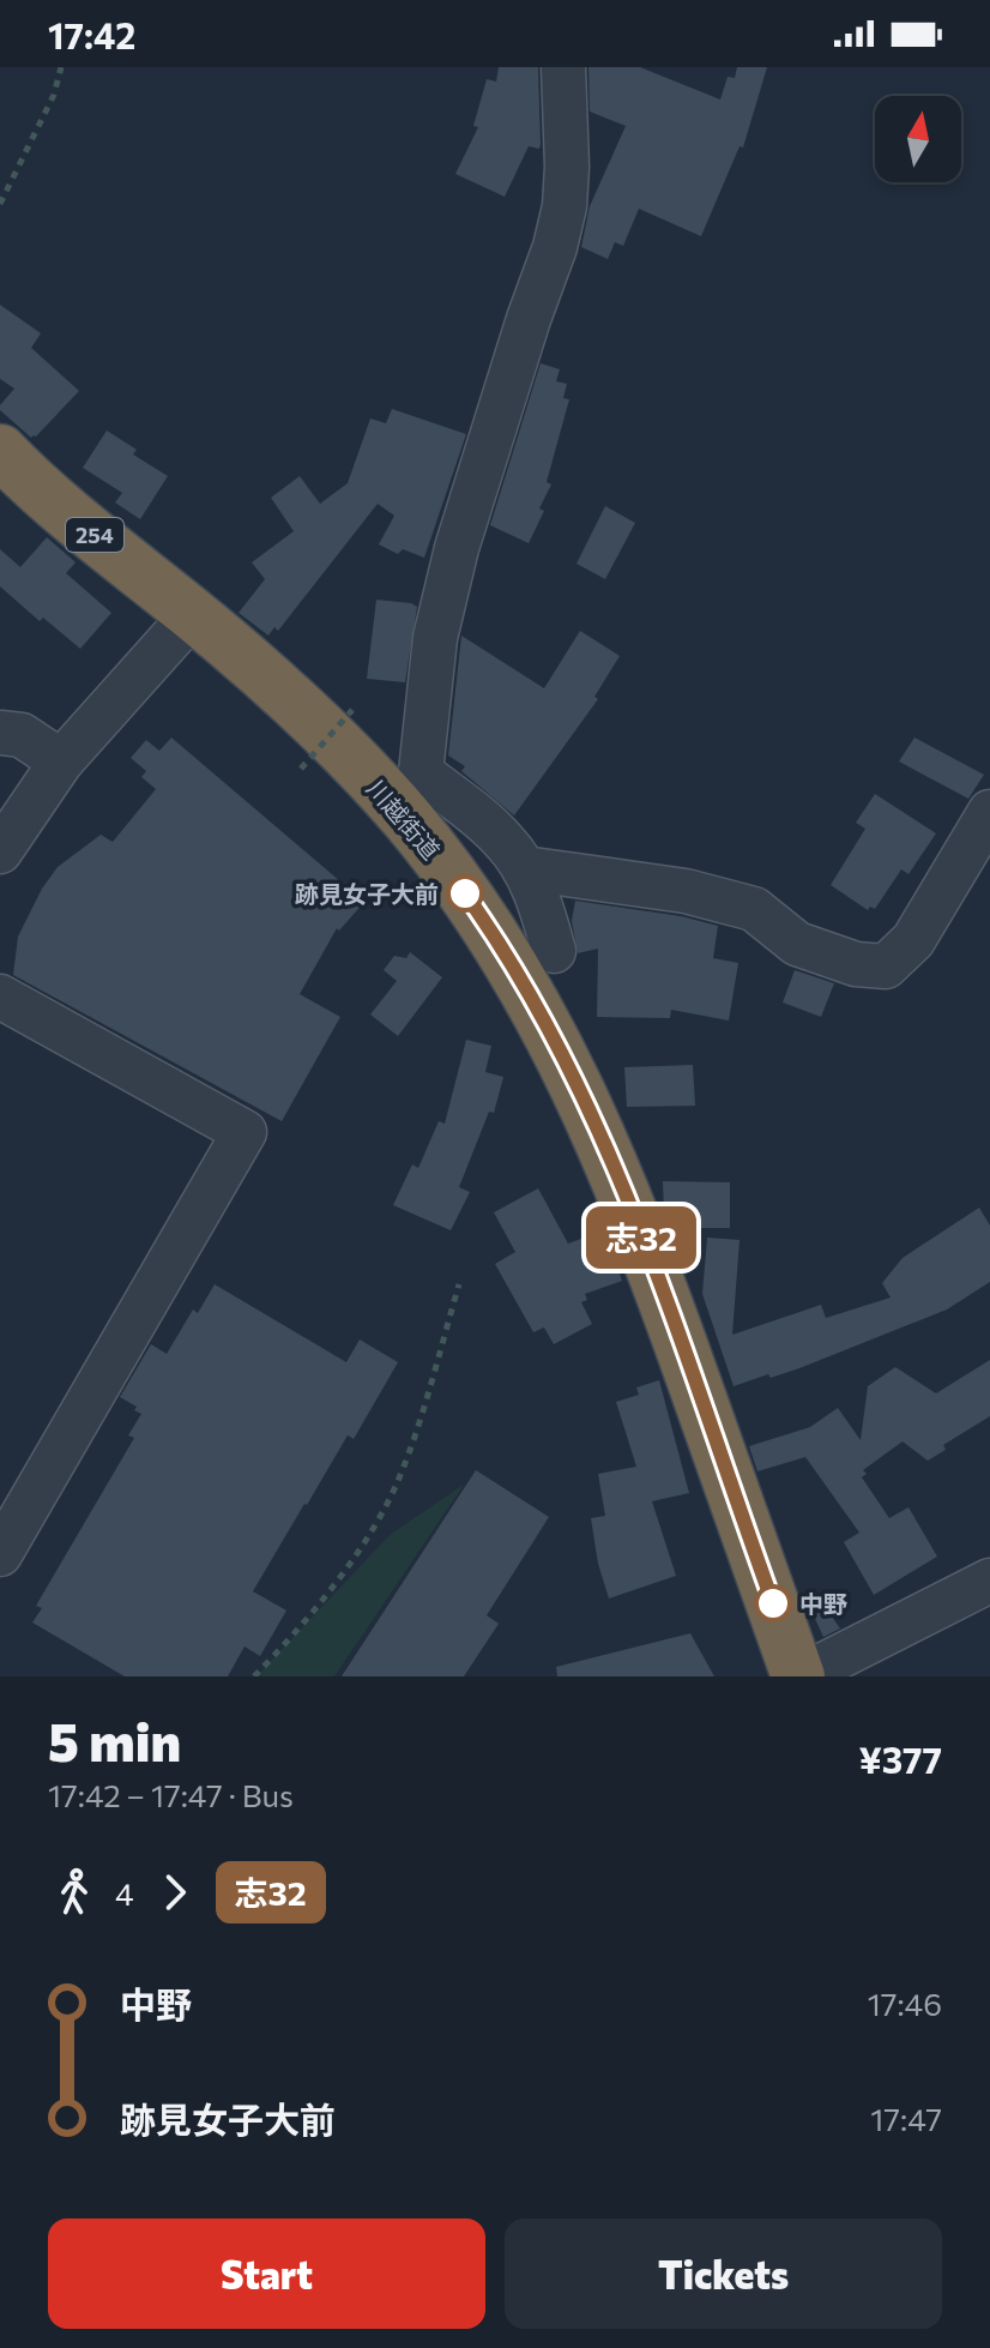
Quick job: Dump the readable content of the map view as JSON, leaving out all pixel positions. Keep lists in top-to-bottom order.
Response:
{
  "streets": {
    "highway": ["254", "川越街道"]
  },
  "places": ["跡見女子大前", "中野"],
  "lines": ["bus line 志32"],
  "north": "top",
  "page": {
    "status": "17:42",
    "on_map": "志32",
    "heading": ["5 min", "17:42 – 17:47 · Bus", "¥377"],
    "legs": ["4", "志32"],
    "list": [
      {
        "name": "中野",
        "value": "17:46"
      },
      {
        "name": "跡見女子大前",
        "value": "17:47"
      }
    ],
    "buttons": ["Start", "Tickets"]
  }
}
